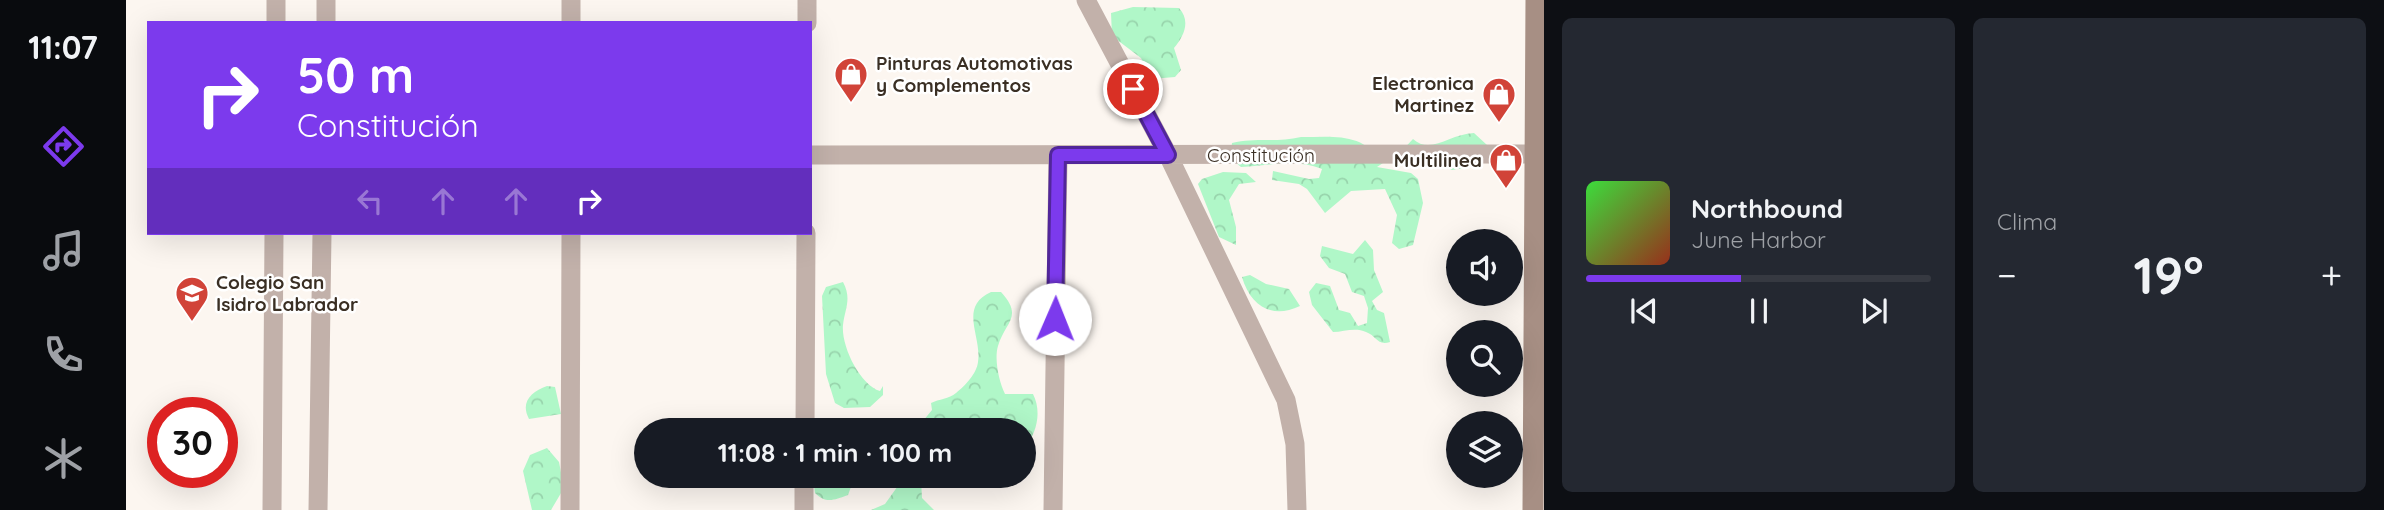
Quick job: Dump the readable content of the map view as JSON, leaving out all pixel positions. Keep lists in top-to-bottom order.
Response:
{
  "streets": {
    "street": ["Constitución"]
  },
  "places": {
    "shop": ["Pinturas Automotivas y Complementos", "Electronica Martinez", "Multilinea"],
    "school or university": ["Colegio San Isidro Labrador"]
  },
  "page": {
    "tabs": "11:07",
    "tile": "Clima",
    "turn": ["50 m", "Constitución"],
    "song": ["Northbound", "June Harbor"],
    "heat": ["−", "19°", "+"],
    "limit": "30",
    "trip": "11:08 · 1 min · 100 m"
  }
}
